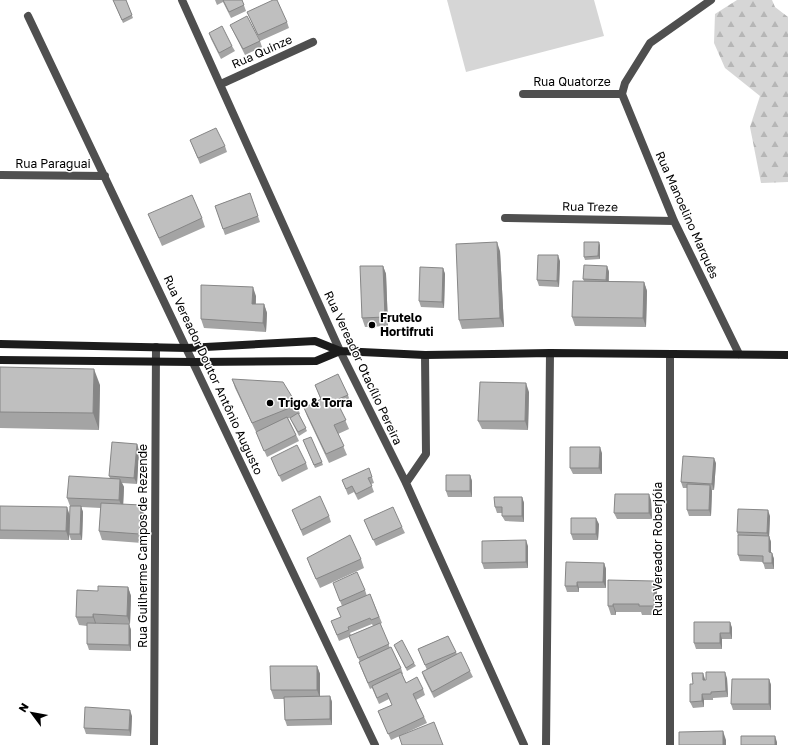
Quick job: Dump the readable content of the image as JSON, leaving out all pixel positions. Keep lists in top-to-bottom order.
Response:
{
  "streets": {
    "street": [
      "Rua Quinze",
      "Rua Quatorze",
      "Rua Paraguai",
      "Rua Treze",
      "Rua Manoelino Marquês",
      "Rua Vereador Otacílio Pereira",
      "Rua Vereador Doutor Antônio Augusto",
      "Rua Guilherme Campos de Rezende",
      "Rua Vereador Roberjóia"
    ]
  },
  "crossings": [
    ["Rua Quinze", "Rua Vereador Otacílio Pereira"],
    ["Rua Quatorze", "Rua Manoelino Marquês"],
    ["Rua Paraguai", "Rua Vereador Doutor Antônio Augusto"],
    ["Rua Treze", "Rua Manoelino Marquês"]
  ],
  "places": ["Frutelo Hortifruti", "Trigo & Torra"],
  "north": "top left"
}
